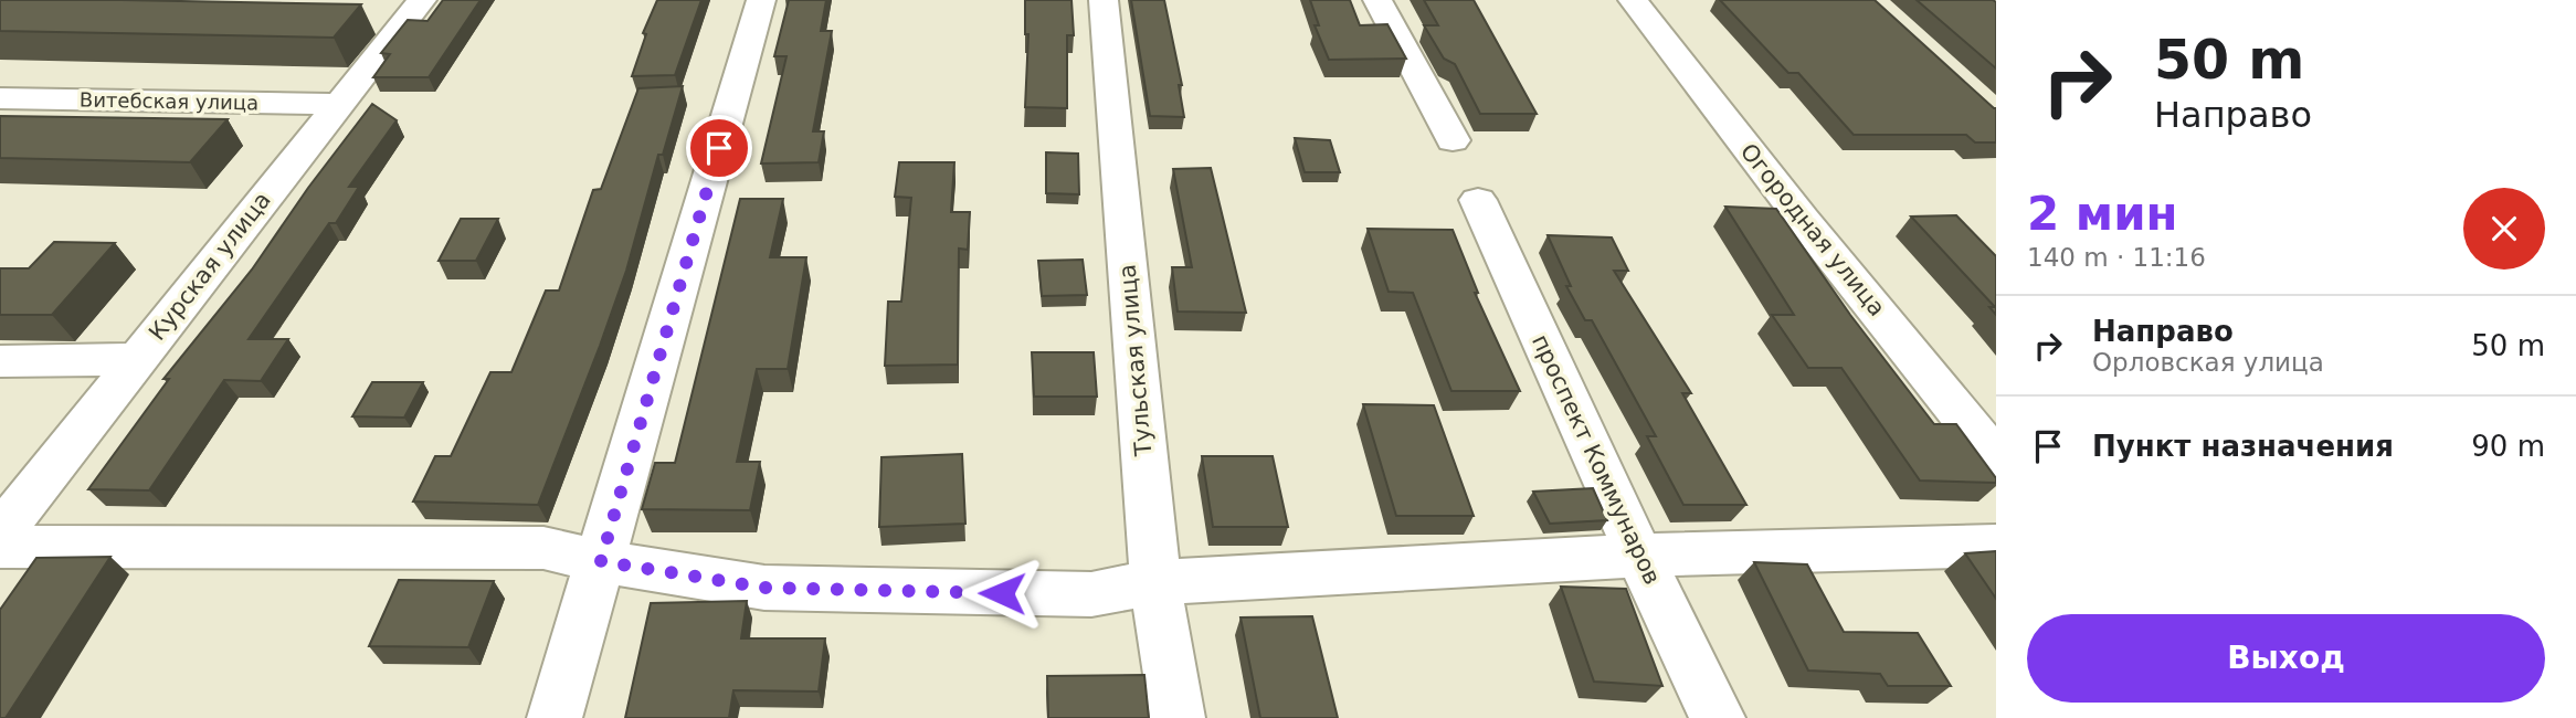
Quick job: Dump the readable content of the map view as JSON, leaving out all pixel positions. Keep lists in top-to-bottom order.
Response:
{
  "streets": {
    "street": [
      "Витебская улица",
      "Огородная улица",
      "Курская улица",
      "Тульская улица",
      "проспект Коммунаров"
    ]
  },
  "crossings": [
    ["Витебская улица", "Курская улица"]
  ],
  "page": {
    "turn": ["50 m", "Направо"],
    "heading": ["2 мин", "140 m · 11:16"],
    "list": [
      {
        "name": "Направо",
        "note": "Орловская улица",
        "value": "50 m"
      },
      {
        "name": "Пункт назначения",
        "value": "90 m"
      }
    ],
    "buttons": "Выход"
  }
}
